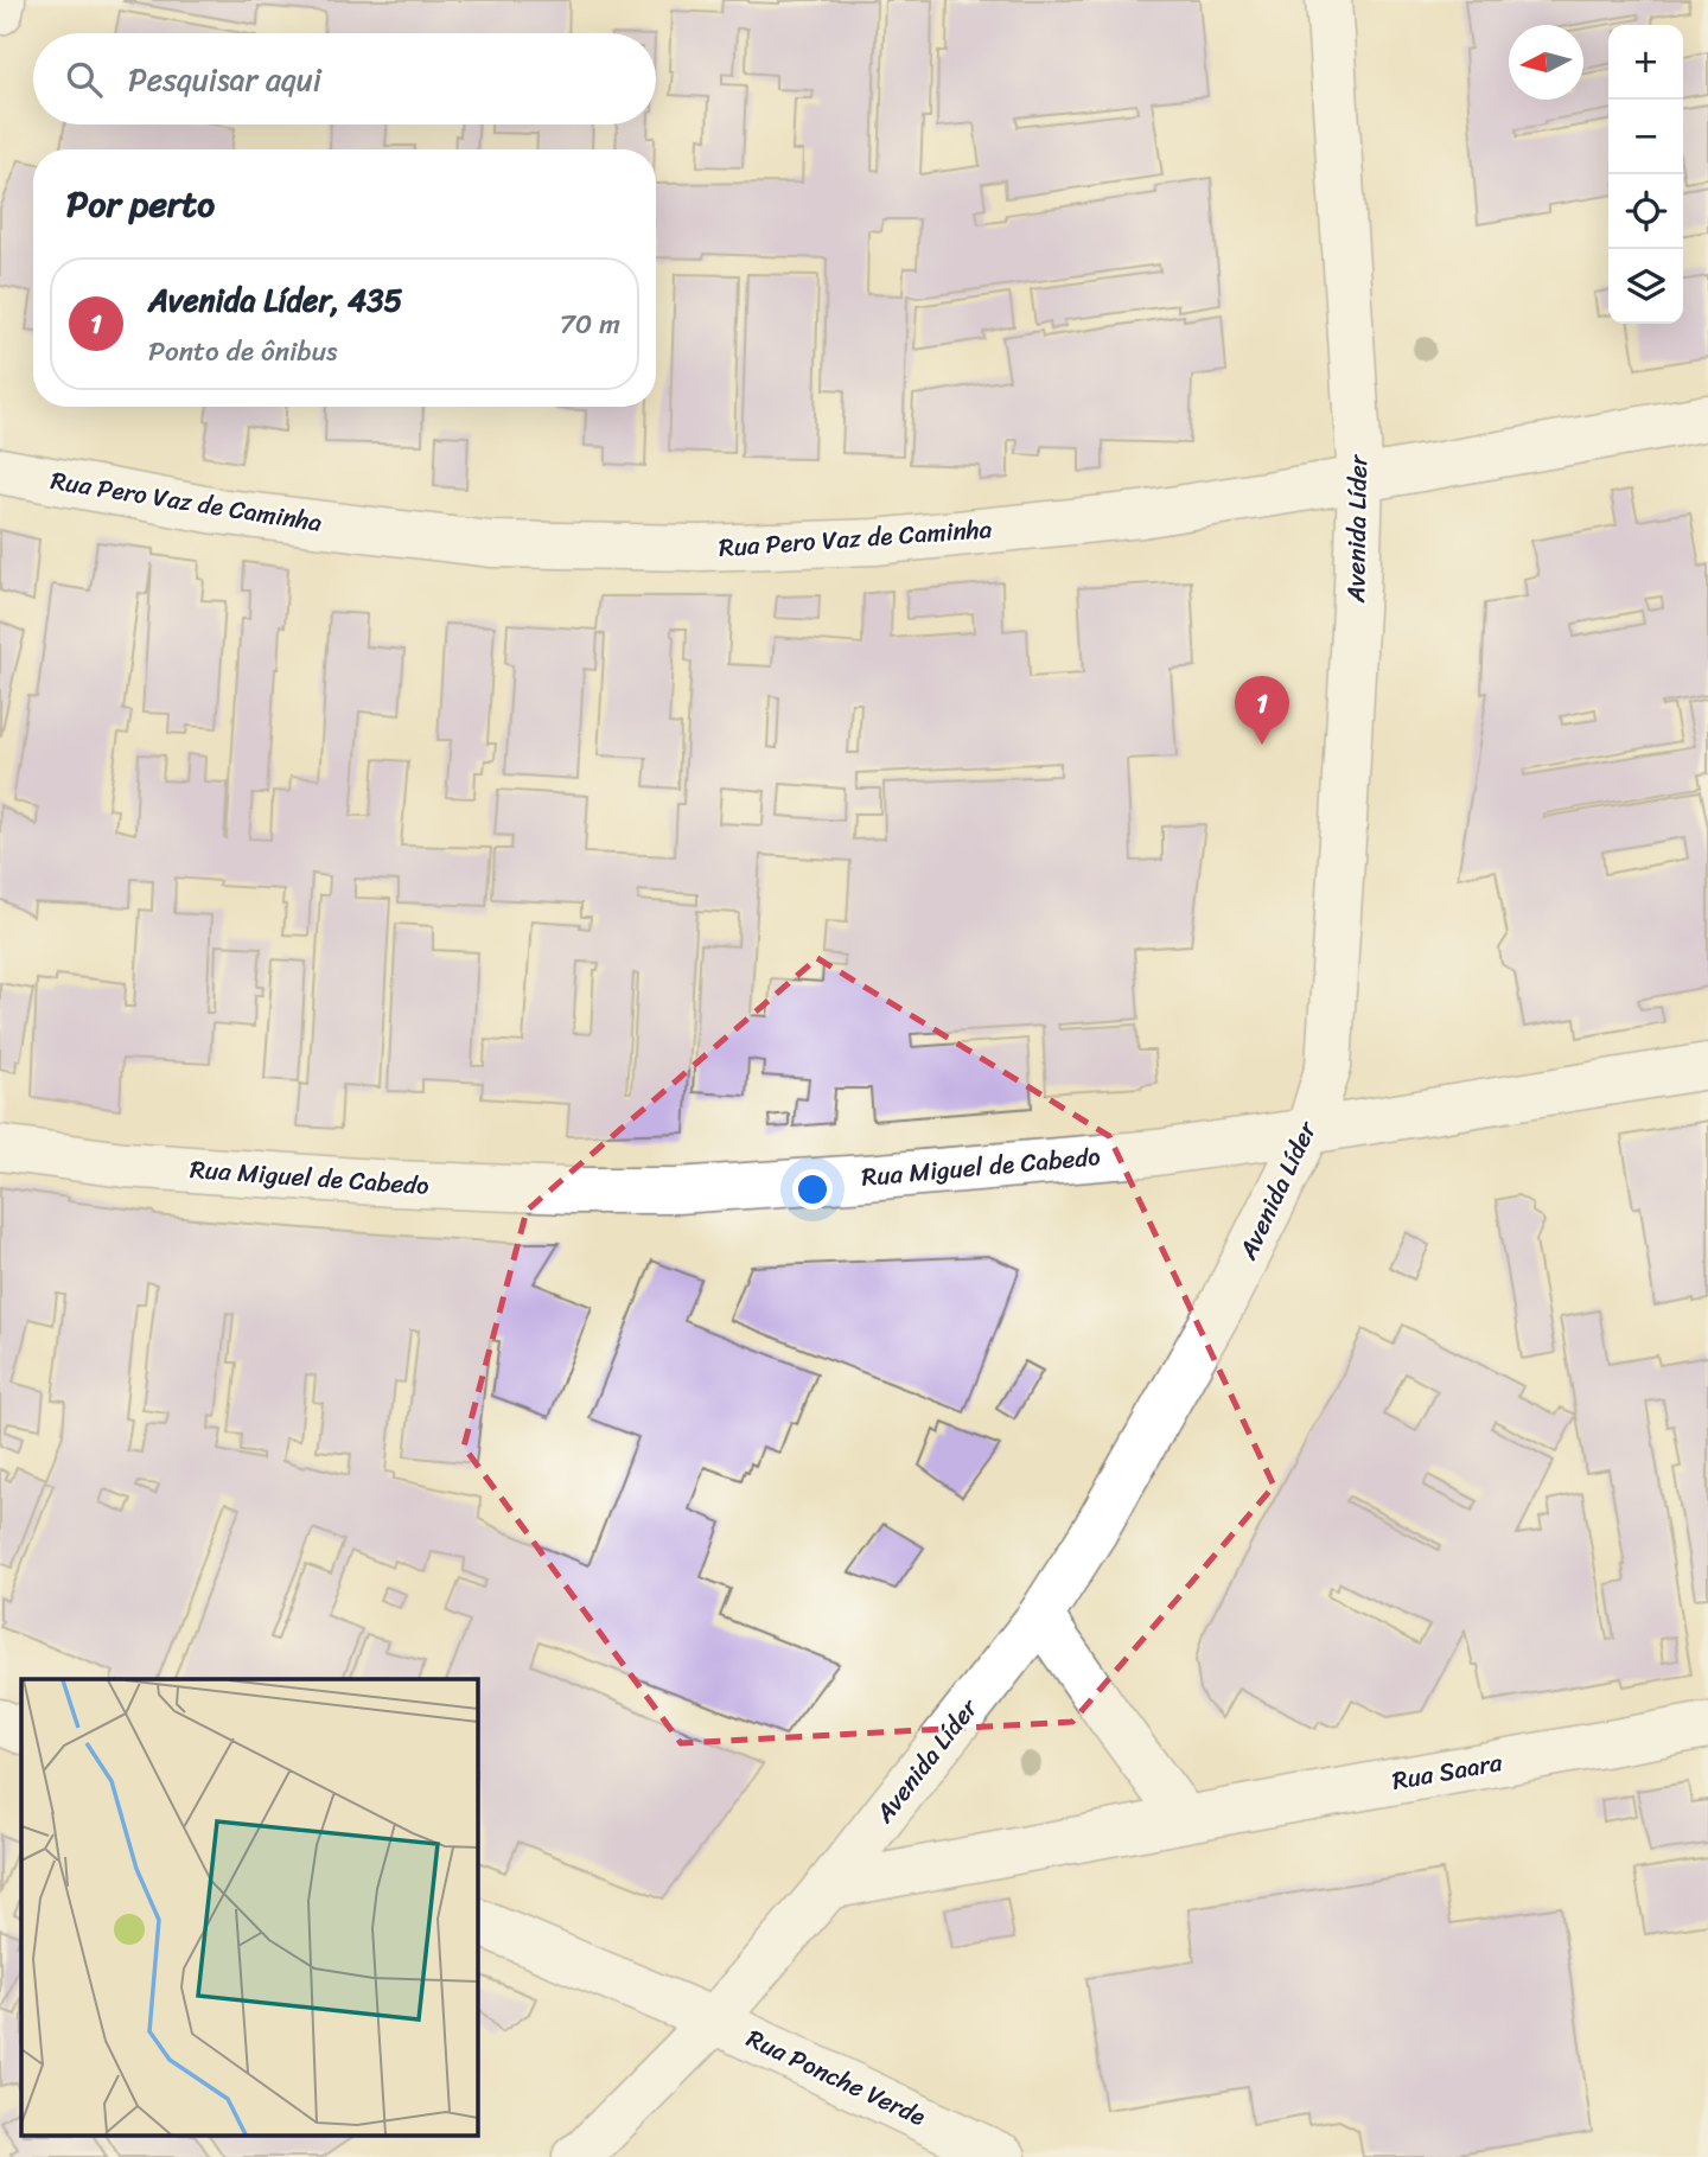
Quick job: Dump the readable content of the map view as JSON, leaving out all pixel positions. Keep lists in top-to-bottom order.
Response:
{
  "streets": {
    "street": [
      "Rua Pero Vaz de Caminha",
      "Avenida Líder",
      "Rua Miguel de Cabedo",
      "Rua Saara",
      "Rua Ponche Verde"
    ]
  },
  "crossings": [
    ["Rua Pero Vaz de Caminha", "Avenida Líder"],
    ["Avenida Líder", "Rua Miguel de Cabedo"],
    ["Avenida Líder", "Rua Saara"],
    ["Avenida Líder", "Rua Ponche Verde"]
  ],
  "north": "left",
  "page": {
    "map_buttons": ["+", "−"],
    "search": "Pesquisar aqui",
    "heading": "Por perto",
    "list": [
      {
        "mark": "1",
        "name": "Avenida Líder, 435",
        "note": "Ponto de ônibus",
        "value": "70 m"
      }
    ],
    "pins": "1"
  }
}
